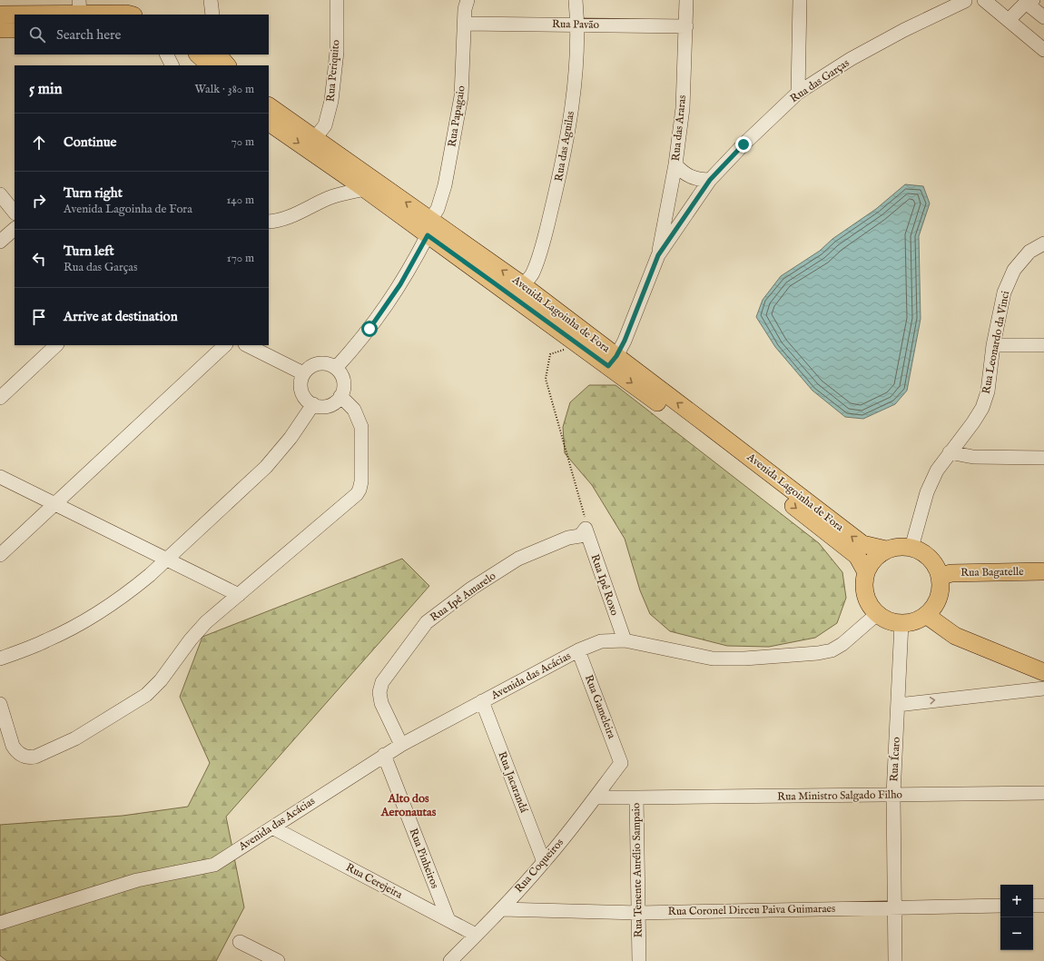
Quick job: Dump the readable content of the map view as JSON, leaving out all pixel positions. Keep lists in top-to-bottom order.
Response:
{
  "streets": {
    "main road": ["Avenida Lagoinha de Fora", "Rua Bagatelle"],
    "street": [
      "Rua Pavão",
      "Rua Periquito",
      "Rua das Garças",
      "Rua Papagaio",
      "Rua das Araras",
      "Rua das Aguilas",
      "Rua Leonardo da Vinci",
      "Rua Ipê Roxo",
      "Rua Ipê Amarelo",
      "Avenida das Acácias",
      "Rua Gameleira",
      "Rua Ícaro",
      "Rua Jacarandá",
      "Rua Ministro Salgado Filho",
      "Rua Pinheiros",
      "Rua Coqueiros",
      "Rua Tenente Aurélio Sampaio",
      "Rua Cerejeira",
      "Rua Coronel Dirceu Paiva Guimaraes"
    ]
  },
  "crossings": [
    ["Rua Pavão", "Rua Papagaio"],
    ["Rua Pavão", "Rua das Araras"],
    ["Rua Pavão", "Rua das Aguilas"],
    ["Rua Periquito", "Avenida Lagoinha de Fora"],
    ["Rua das Garças", "Rua das Araras"],
    ["Rua das Garças", "Avenida Lagoinha de Fora"],
    ["Rua Papagaio", "Avenida Lagoinha de Fora"],
    ["Rua das Aguilas", "Avenida Lagoinha de Fora"],
    ["Avenida Lagoinha de Fora", "Rua Leonardo da Vinci"],
    ["Avenida Lagoinha de Fora", "Rua Bagatelle"],
    ["Avenida Lagoinha de Fora", "Avenida das Acácias"],
    ["Avenida Lagoinha de Fora", "Rua Ícaro"],
    ["Rua Leonardo da Vinci", "Rua Bagatelle"],
    ["Rua Leonardo da Vinci", "Avenida das Acácias"],
    ["Rua Leonardo da Vinci", "Rua Ícaro"],
    ["Rua Bagatelle", "Avenida das Acácias"],
    ["Rua Bagatelle", "Rua Ícaro"],
    ["Rua Ipê Roxo", "Rua Ipê Amarelo"],
    ["Rua Ipê Roxo", "Avenida das Acácias"],
    ["Rua Ipê Amarelo", "Avenida das Acácias"],
    ["Avenida das Acácias", "Rua Gameleira"],
    ["Avenida das Acácias", "Rua Ícaro"],
    ["Avenida das Acácias", "Rua Jacarandá"],
    ["Avenida das Acácias", "Rua Pinheiros"],
    ["Avenida das Acácias", "Rua Cerejeira"],
    ["Rua Gameleira", "Rua Coqueiros"],
    ["Rua Ícaro", "Rua Ministro Salgado Filho"],
    ["Rua Ícaro", "Rua Coronel Dirceu Paiva Guimaraes"],
    ["Rua Jacarandá", "Rua Coqueiros"],
    ["Rua Ministro Salgado Filho", "Rua Tenente Aurélio Sampaio"],
    ["Rua Pinheiros", "Rua Cerejeira"],
    ["Rua Coqueiros", "Rua Tenente Aurélio Sampaio"],
    ["Rua Coqueiros", "Rua Cerejeira"],
    ["Rua Coqueiros", "Rua Coronel Dirceu Paiva Guimaraes"],
    ["Rua Tenente Aurélio Sampaio", "Rua Coronel Dirceu Paiva Guimaraes"]
  ],
  "districts": ["Alto dos Aeronautas"],
  "page": {
    "search": "Search here",
    "heading": ["5 min", "Walk · 380 m"],
    "list": [
      ["Continue", "70 m"],
      ["Turn right", "Avenida Lagoinha de Fora", "140 m"],
      ["Turn left", "Rua das Garças", "170 m"],
      "Arrive at destination"
    ],
    "map_buttons": ["+", "−"]
  }
}
